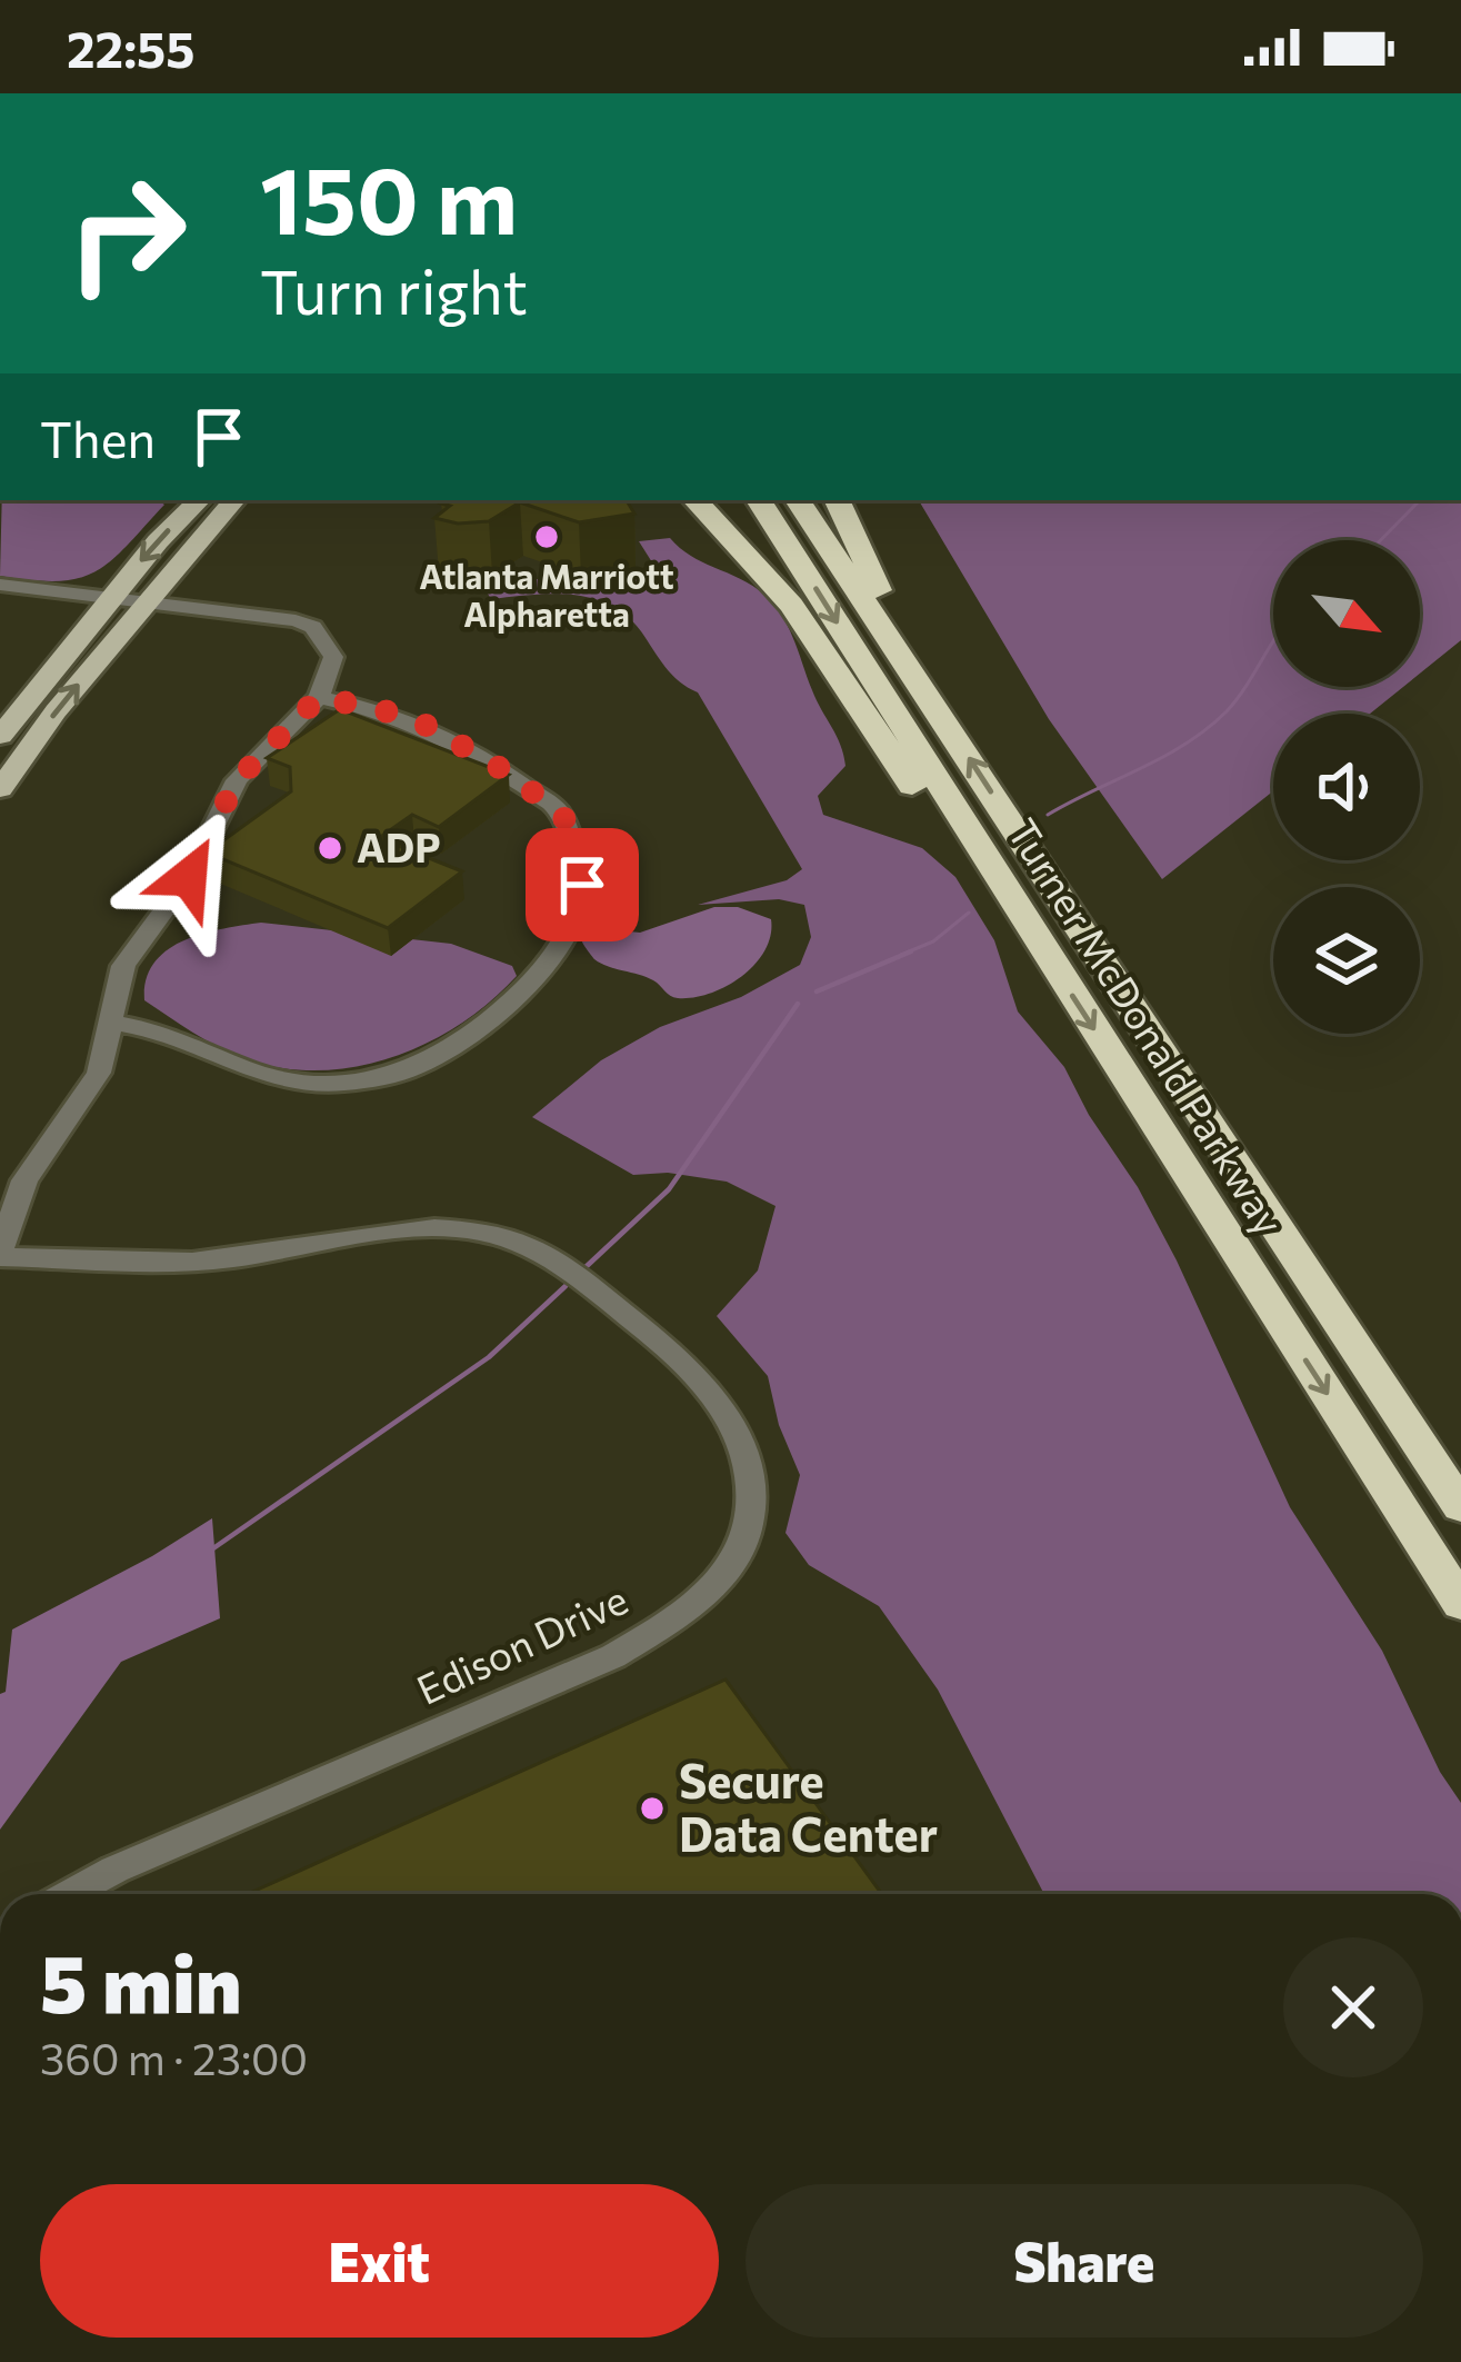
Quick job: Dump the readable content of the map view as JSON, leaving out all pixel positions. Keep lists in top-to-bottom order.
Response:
{
  "streets": {
    "highway": ["Turner McDonald Parkway"],
    "street": ["Edison Drive"]
  },
  "places": ["Atlanta Marriott Alpharetta", "ADP", "Secure Data Center"],
  "north": "bottom right",
  "page": {
    "status": "22:55",
    "turn": ["150 m", "Turn right"],
    "then": "Then",
    "heading": ["5 min", "360 m · 23:00"],
    "buttons": ["Exit", "Share"]
  }
}
